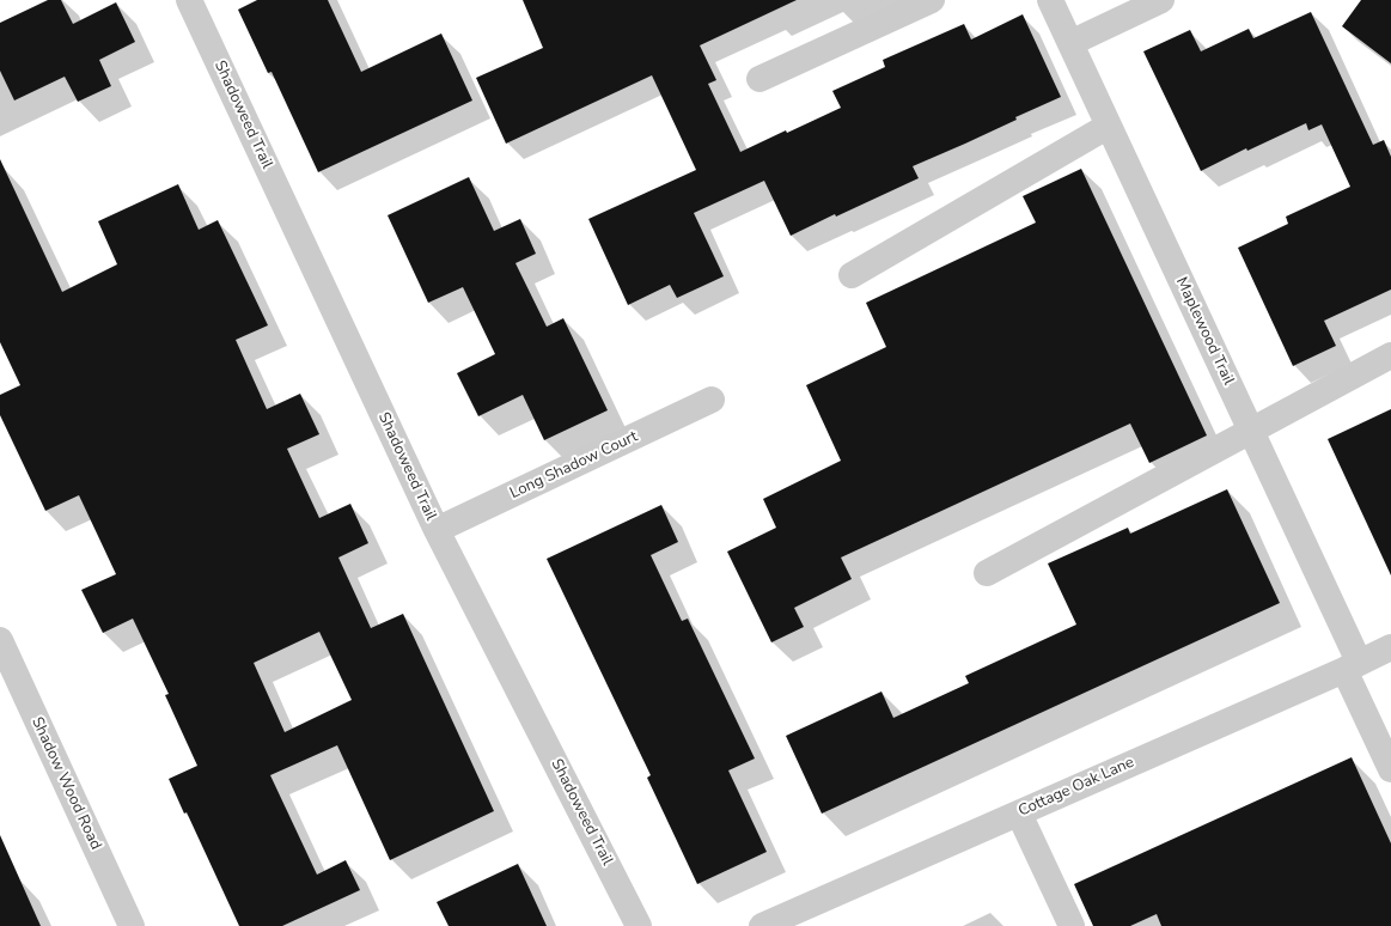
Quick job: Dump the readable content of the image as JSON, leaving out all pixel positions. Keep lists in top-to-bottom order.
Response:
{
  "streets": {
    "street": [
      "Shadoweed Trail",
      "Maplewood Trail",
      "Long Shadow Court",
      "Shadow Wood Road",
      "Cottage Oak Lane"
    ]
  },
  "crossings": [
    ["Shadoweed Trail", "Long Shadow Court"],
    ["Maplewood Trail", "Cottage Oak Lane"]
  ]
}
